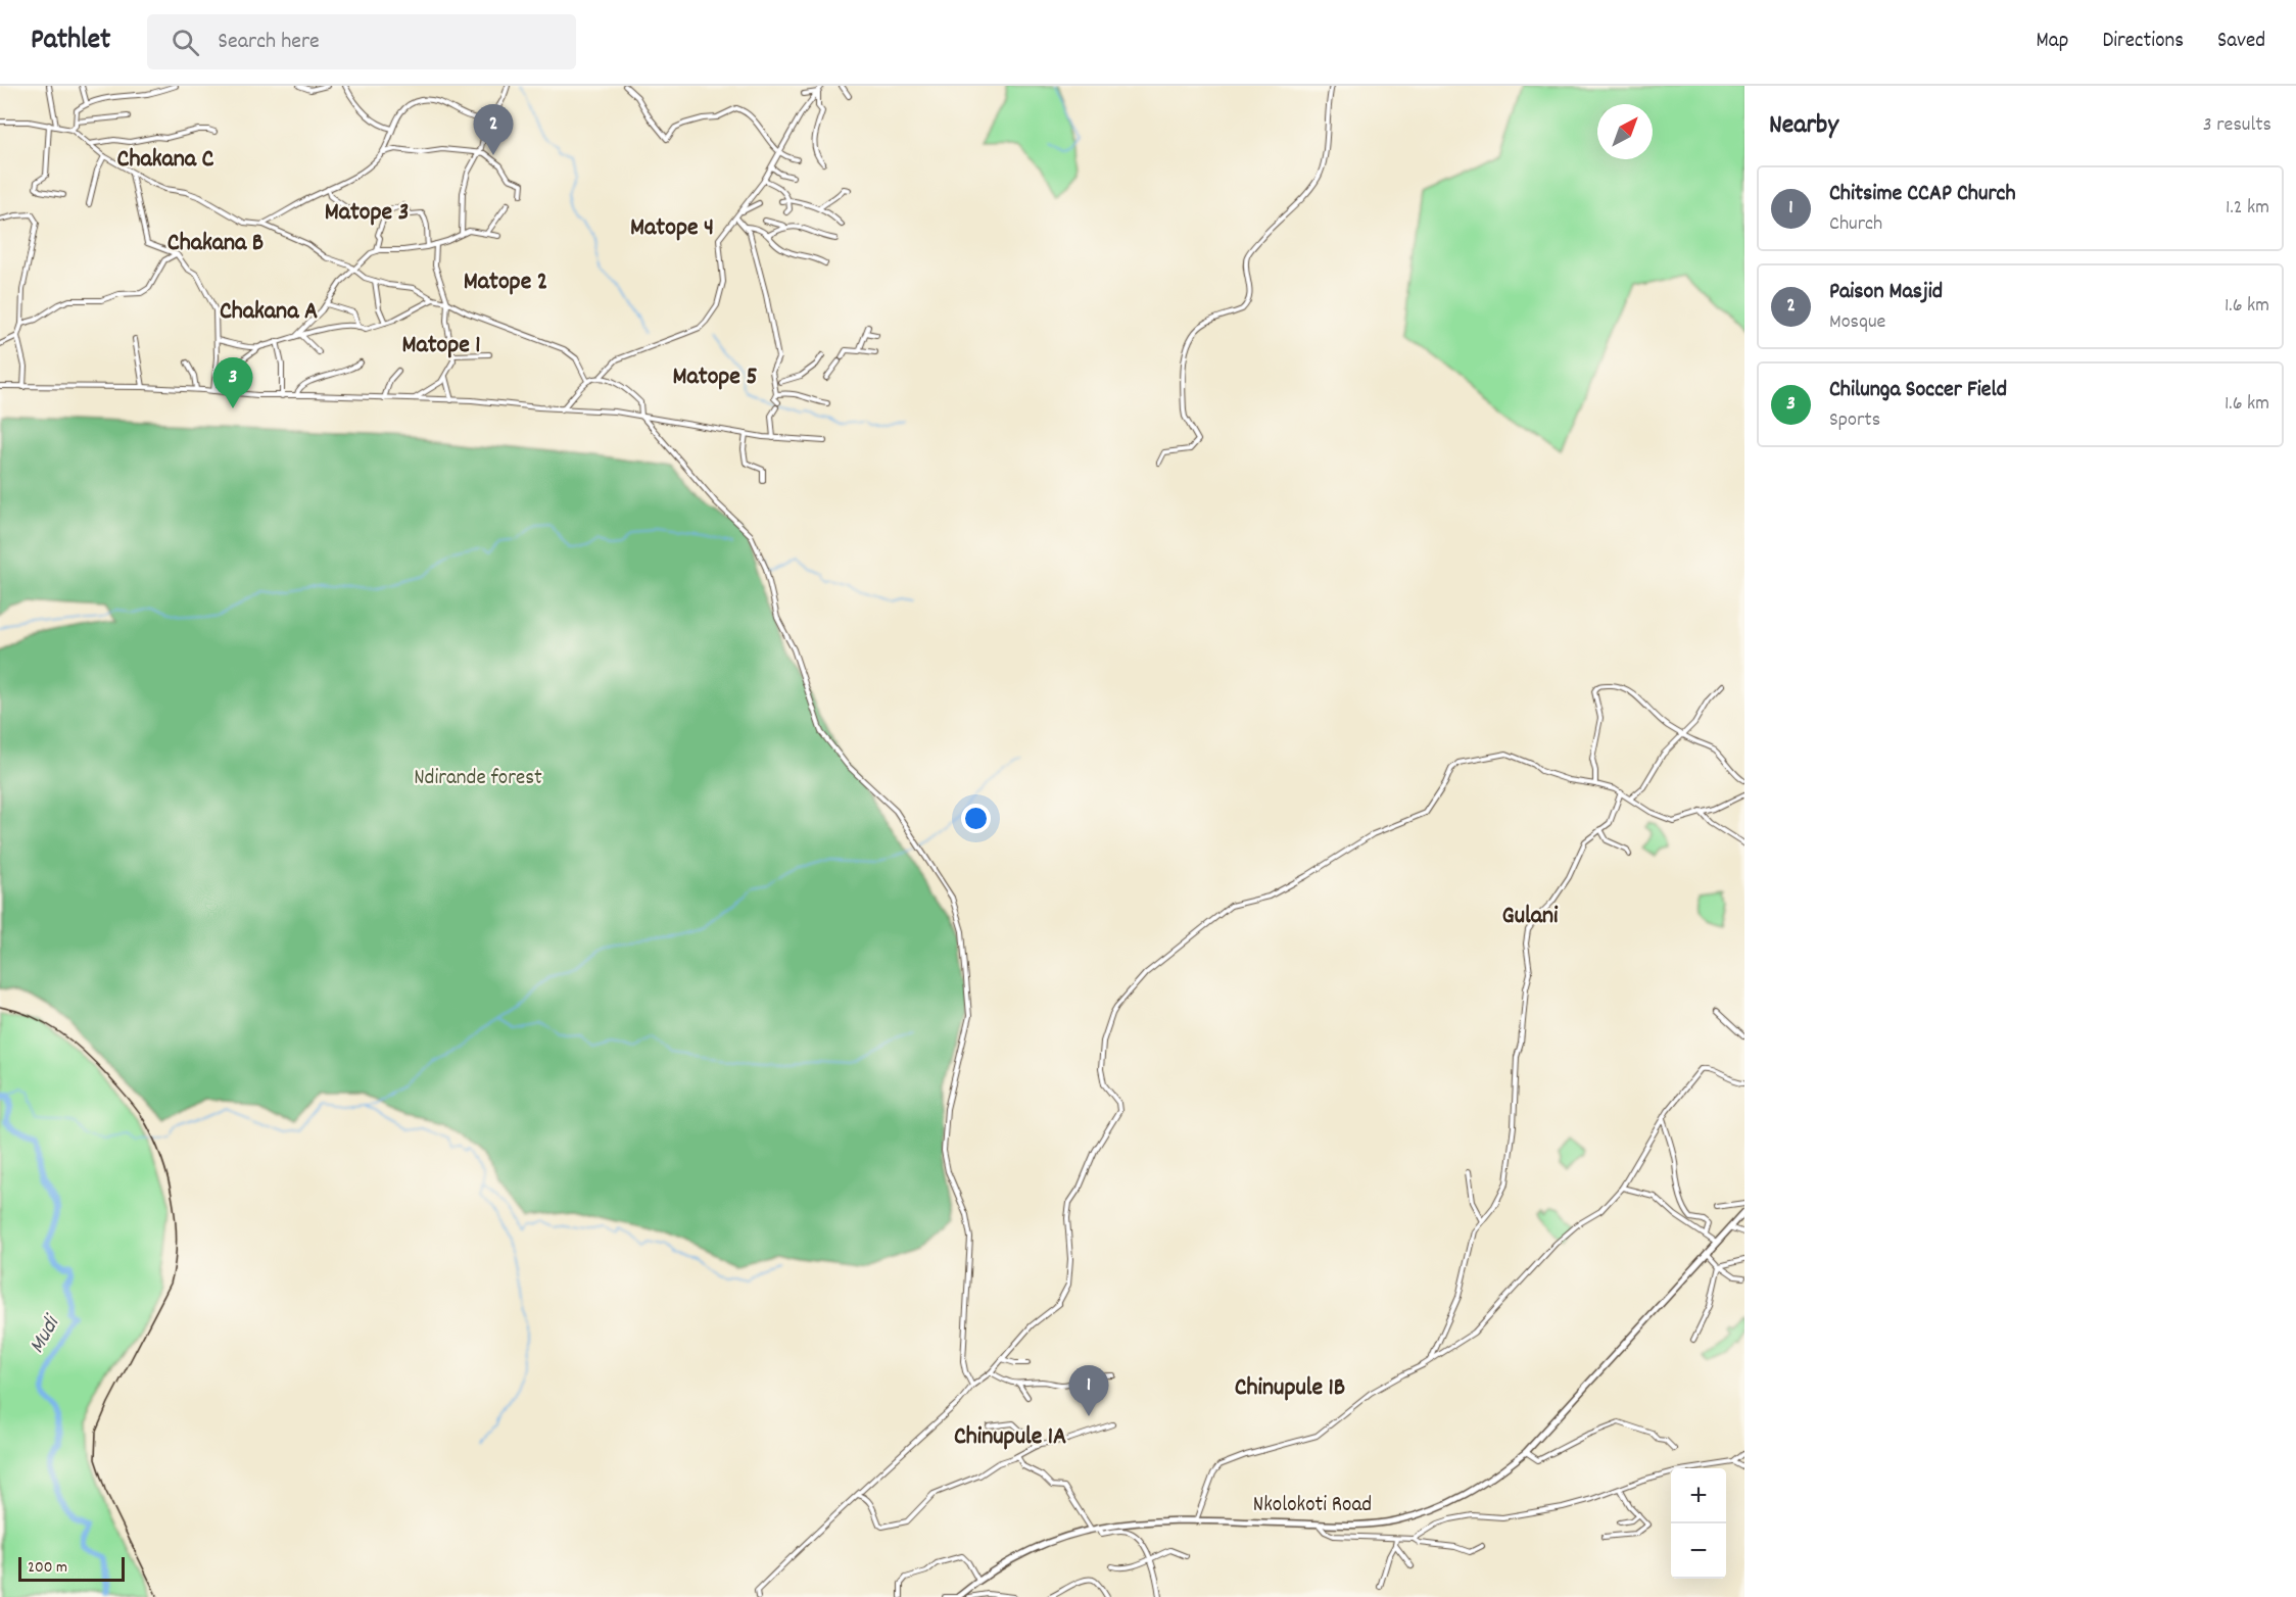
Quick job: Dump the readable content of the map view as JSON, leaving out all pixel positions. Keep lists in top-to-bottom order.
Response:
{
  "streets": {
    "main road": ["Nkolokoti Road"]
  },
  "districts": [
    "Chakana C",
    "Matope 3",
    "Matope 4",
    "Chakana B",
    "Matope 2",
    "Chakana A",
    "Matope 1",
    "Matope 5",
    "Gulani",
    "Chinupule 1B",
    "Chinupule 1A"
  ],
  "water": ["Mudi"],
  "parks": ["Ndirande forest"],
  "scale_bar": "200 m",
  "north": "top right",
  "page": {
    "header": "Pathlet",
    "search": "Search here",
    "nav": ["Map", "Directions", "Saved"],
    "heading": ["Nearby", "3 results"],
    "pins": ["2", "3", "1"],
    "list": [
      {
        "mark": "1",
        "name": "Chitsime CCAP Church",
        "note": "Church",
        "value": "1.2 km"
      },
      {
        "mark": "2",
        "name": "Paison Masjid",
        "note": "Mosque",
        "value": "1.6 km"
      },
      {
        "mark": "3",
        "name": "Chilunga Soccer Field",
        "note": "Sports",
        "value": "1.6 km"
      }
    ],
    "map_buttons": ["+", "−"],
    "scale": "200 m"
  }
}
